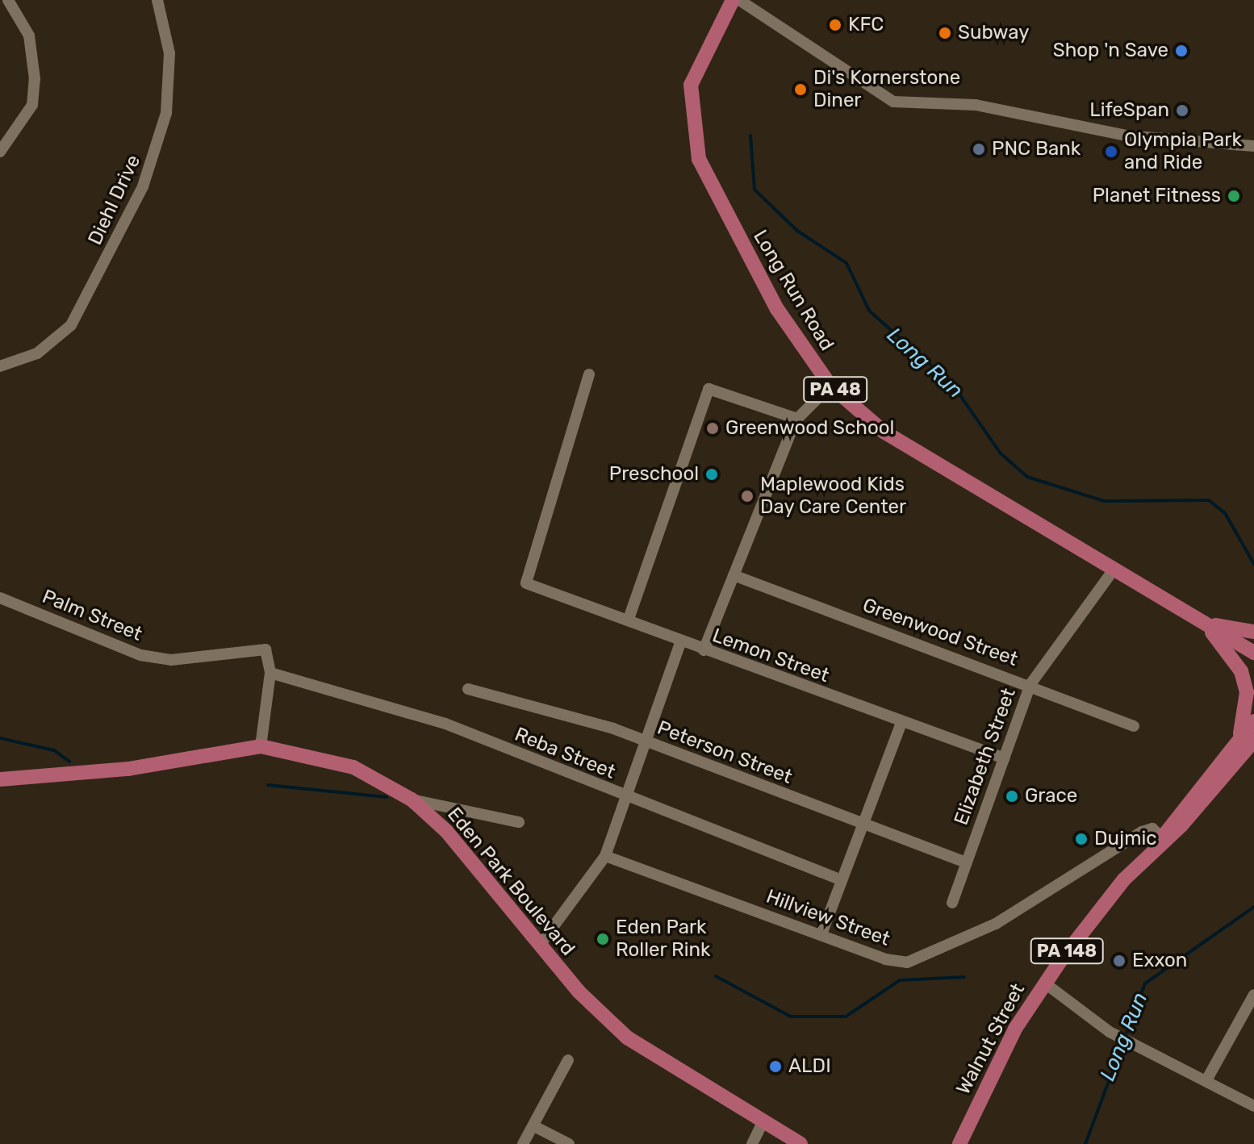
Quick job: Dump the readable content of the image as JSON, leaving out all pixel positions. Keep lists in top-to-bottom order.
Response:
{
  "streets": {
    "main road": [
      "Long Run Road",
      "PA 48",
      "Eden Park Boulevard",
      "PA 148",
      "Walnut Street"
    ],
    "street": [
      "Diehl Drive",
      "Palm Street",
      "Greenwood Street",
      "Lemon Street",
      "Peterson Street",
      "Reba Street",
      "Elizabeth Street",
      "Hillview Street"
    ]
  },
  "crossings": [
    ["Long Run Road", "PA 48"],
    ["Long Run Road", "Elizabeth Street"],
    ["Palm Street", "Reba Street"],
    ["Greenwood Street", "Elizabeth Street"],
    ["Lemon Street", "Elizabeth Street"],
    ["Peterson Street", "Elizabeth Street"],
    ["Hillview Street", "Walnut Street"]
  ],
  "water": ["Long Run"],
  "places": [
    "KFC",
    "Subway",
    "Shop 'n Save",
    "Di's Kornerstone Diner",
    "LifeSpan",
    "PNC Bank",
    "Olympia Park and Ride",
    "Planet Fitness",
    "Greenwood School",
    "Preschool",
    "Maplewood Kids Day Care Center",
    "Grace",
    "Dujmic",
    "Eden Park Roller Rink",
    "Exxon",
    "ALDI"
  ]
}
